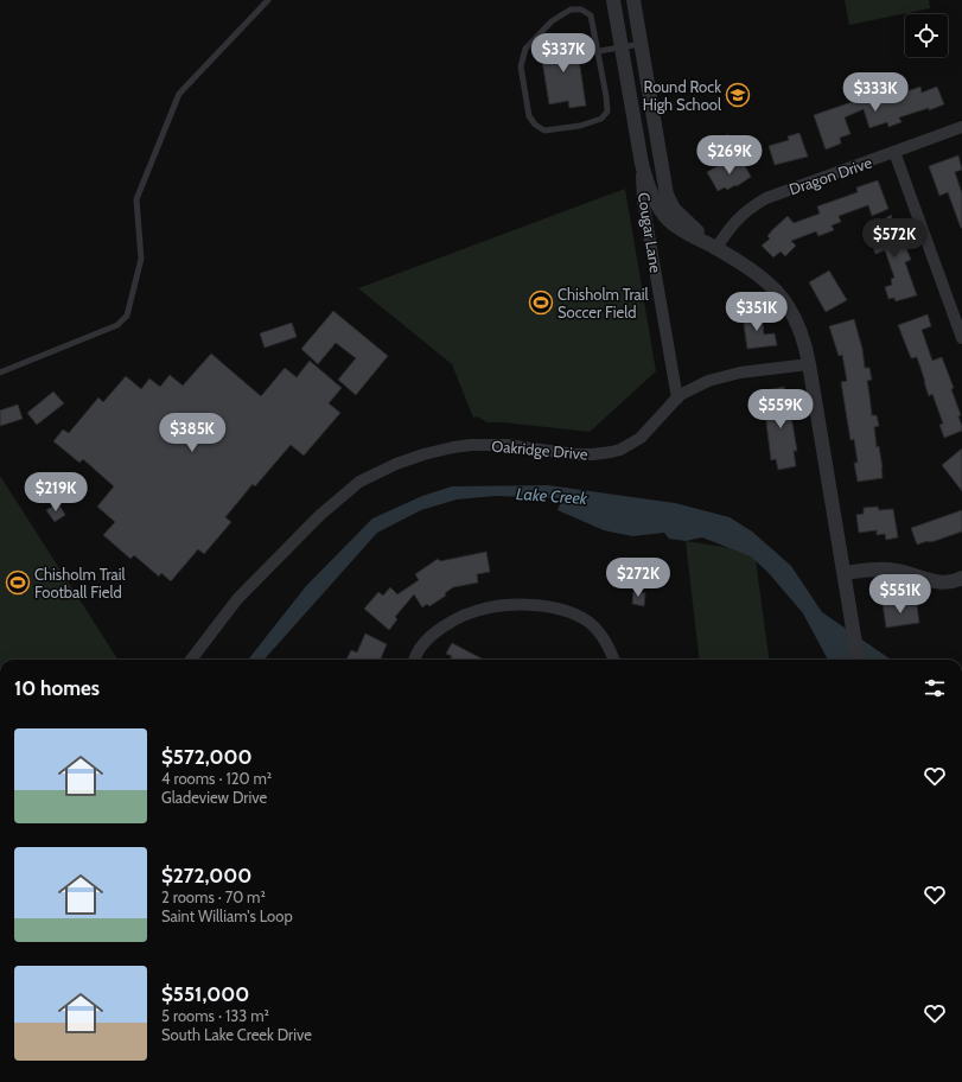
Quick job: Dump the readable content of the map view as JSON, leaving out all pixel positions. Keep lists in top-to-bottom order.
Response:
{
  "streets": {
    "street": ["Dragon Drive", "Cougar Lane", "Oakridge Drive"]
  },
  "crossings": [
    ["Cougar Lane", "Oakridge Drive"]
  ],
  "water": ["Lake Creek"],
  "places": {
    "school or university": ["Round Rock High School"],
    "sports": ["Chisholm Trail Soccer Field", "Chisholm Trail Football Field"]
  },
  "page": {
    "price": [
      "$337K",
      "$333K",
      "$269K",
      "$572K",
      "$351K",
      "$559K",
      "$385K",
      "$219K",
      "$272K",
      "$551K"
    ],
    "heading": "10 homes",
    "list": [
      {
        "name": "$572,000",
        "note": "4 rooms · 120 m² · Gladeview Drive"
      },
      {
        "name": "$272,000",
        "note": "2 rooms · 70 m² · Saint William's Loop"
      },
      {
        "name": "$551,000",
        "note": "5 rooms · 133 m² · South Lake Creek Drive"
      }
    ]
  }
}
